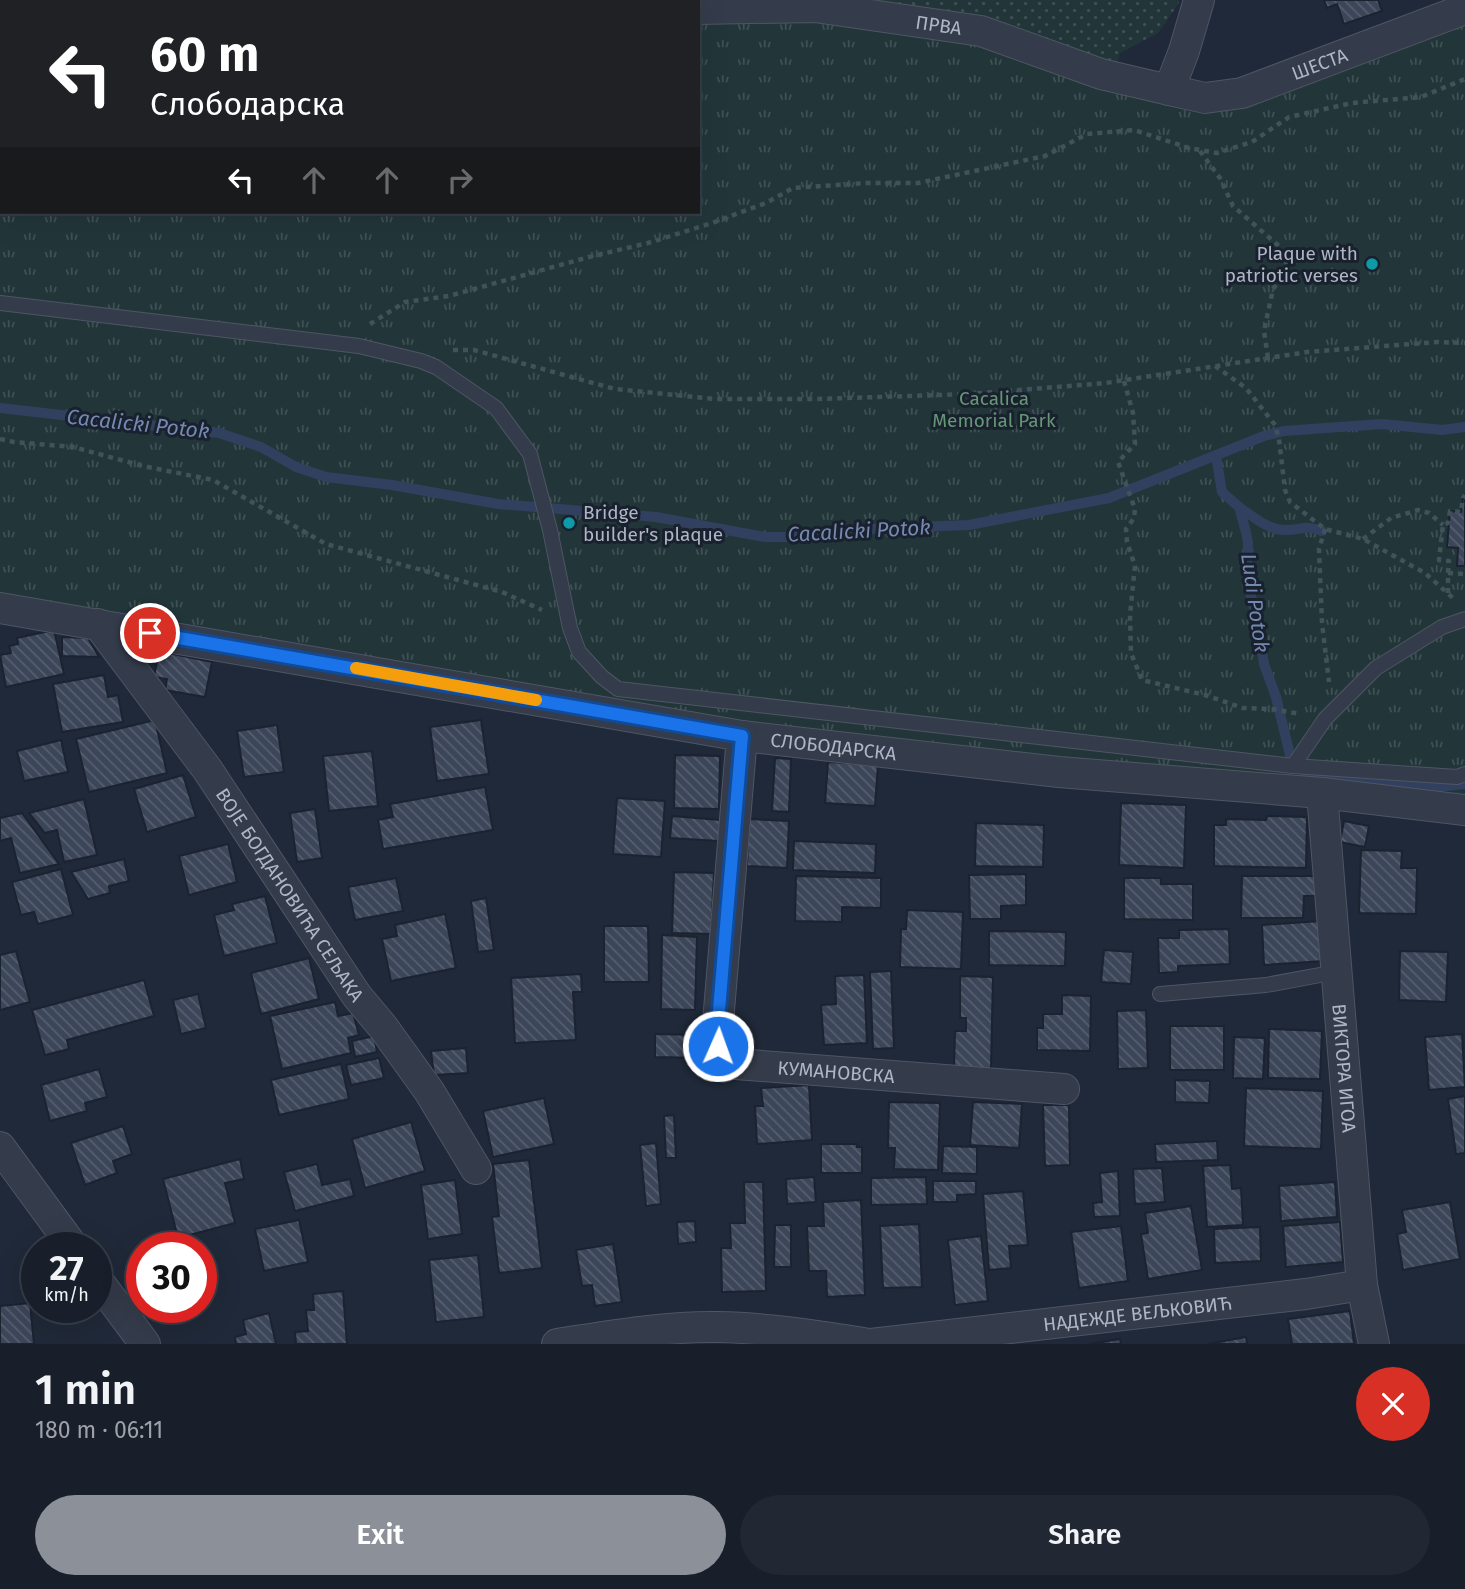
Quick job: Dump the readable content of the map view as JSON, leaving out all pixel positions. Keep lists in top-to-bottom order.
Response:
{
  "streets": {
    "street": [
      "ПРВА",
      "ШЕСТА",
      "СЛОБОДАРСКА",
      "ВОЈЕ БОГДАНОВИЋА СЕЉАКА",
      "ВИКТОРА ИГОА",
      "КУМАНОВСКА",
      "НАДЕЖДЕ ВЕЉКОВИЋ"
    ]
  },
  "crossings": [
    ["ПРВА", "ШЕСТА"],
    ["СЛОБОДАРСКА", "ВОЈЕ БОГДАНОВИЋА СЕЉАКА"],
    ["СЛОБОДАРСКА", "ВИКТОРА ИГОА"],
    ["СЛОБОДАРСКА", "КУМАНОВСКА"],
    ["ВИКТОРА ИГОА", "НАДЕЖДЕ ВЕЉКОВИЋ"]
  ],
  "water": ["Cacalicki Potok", "Ludi Potok"],
  "parks": ["Cacalica Memorial Park"],
  "places": ["Plaque with patriotic verses", "Bridge builder's plaque"],
  "page": {
    "turn": ["60 m", "Слободарска"],
    "speed": "27 km/h",
    "limit": "30",
    "heading": ["1 min", "180 m · 06:11"],
    "buttons": ["Exit", "Share"]
  }
}
